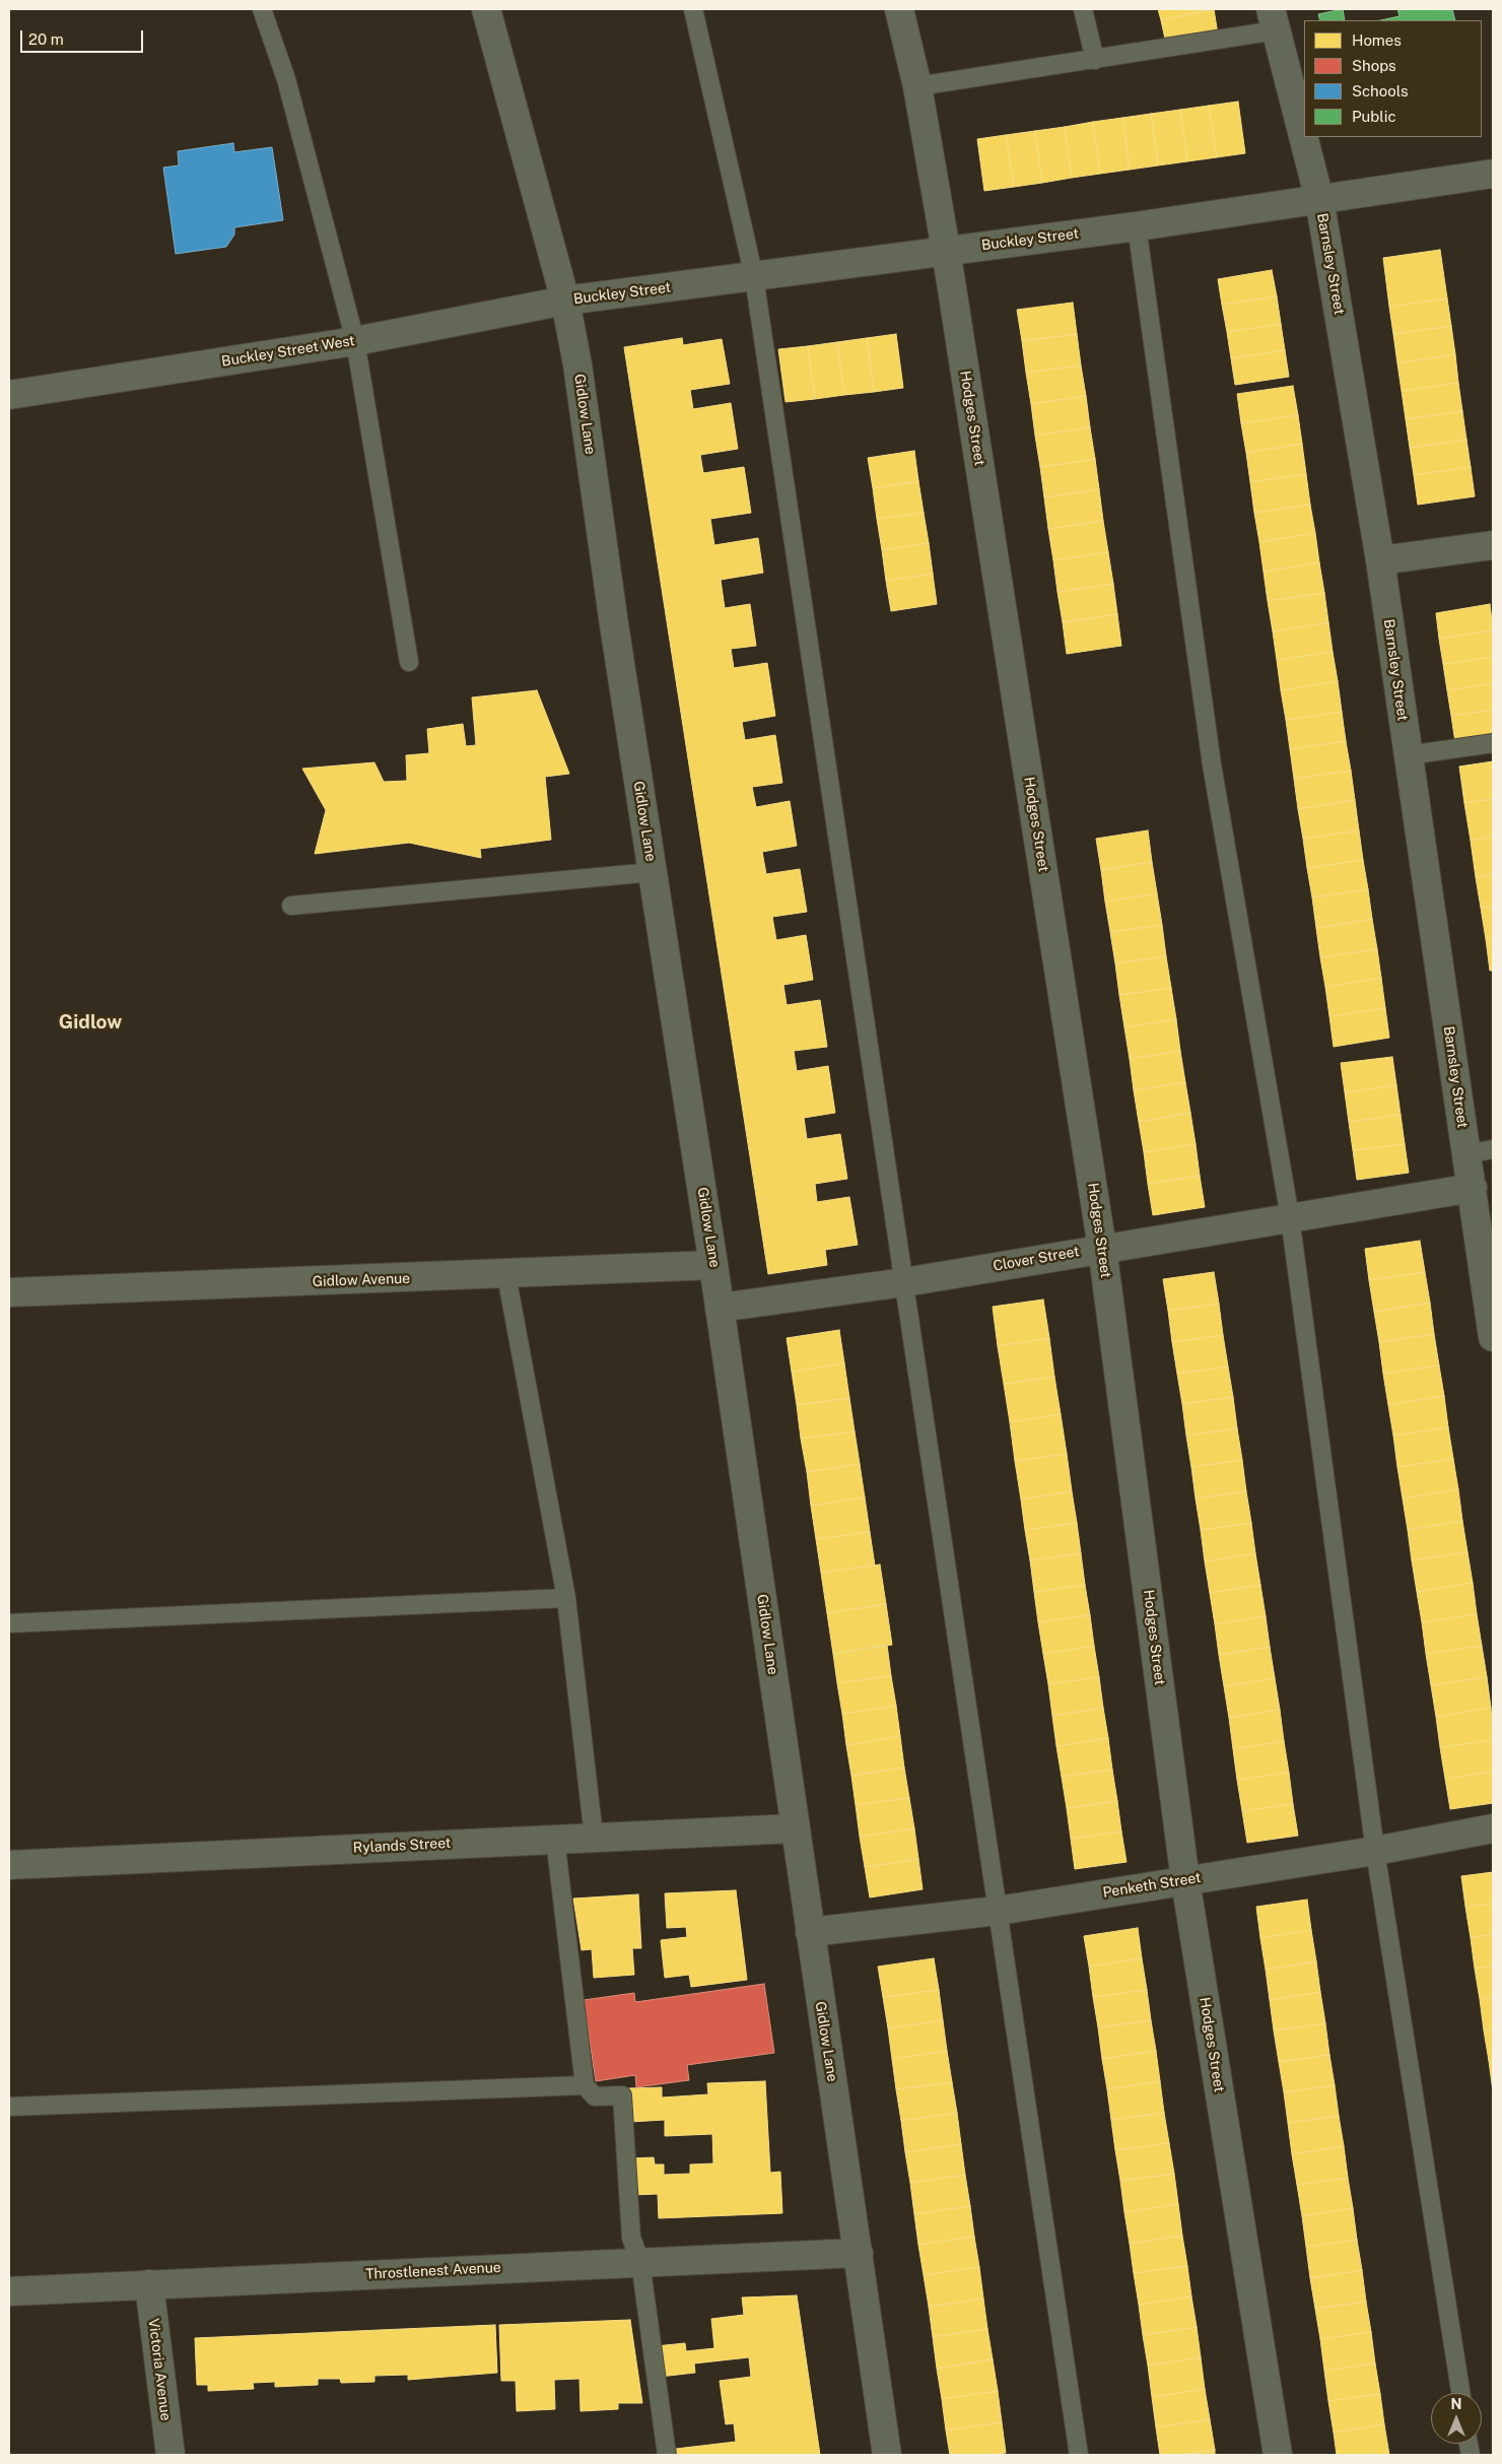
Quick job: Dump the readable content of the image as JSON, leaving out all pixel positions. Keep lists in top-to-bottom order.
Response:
{
  "streets": {
    "street": [
      "Buckley Street",
      "Barnsley Street",
      "Buckley Street West",
      "Gidlow Lane",
      "Hodges Street",
      "Clover Street",
      "Gidlow Avenue",
      "Rylands Street",
      "Penketh Street",
      "Throstlenest Avenue",
      "Victoria Avenue"
    ]
  },
  "crossings": [
    ["Buckley Street", "Barnsley Street"],
    ["Buckley Street", "Buckley Street West"],
    ["Buckley Street", "Gidlow Lane"],
    ["Buckley Street", "Hodges Street"],
    ["Barnsley Street", "Clover Street"],
    ["Buckley Street West", "Gidlow Lane"],
    ["Gidlow Lane", "Clover Street"],
    ["Gidlow Lane", "Gidlow Avenue"],
    ["Gidlow Lane", "Rylands Street"],
    ["Gidlow Lane", "Penketh Street"],
    ["Gidlow Lane", "Throstlenest Avenue"],
    ["Hodges Street", "Clover Street"],
    ["Hodges Street", "Penketh Street"],
    ["Throstlenest Avenue", "Victoria Avenue"]
  ],
  "districts": ["Gidlow"],
  "legend": [
    "Homes",
    "Shops",
    "Schools",
    "Public"
  ],
  "scale_bar": "20 m",
  "north": "top"
}
